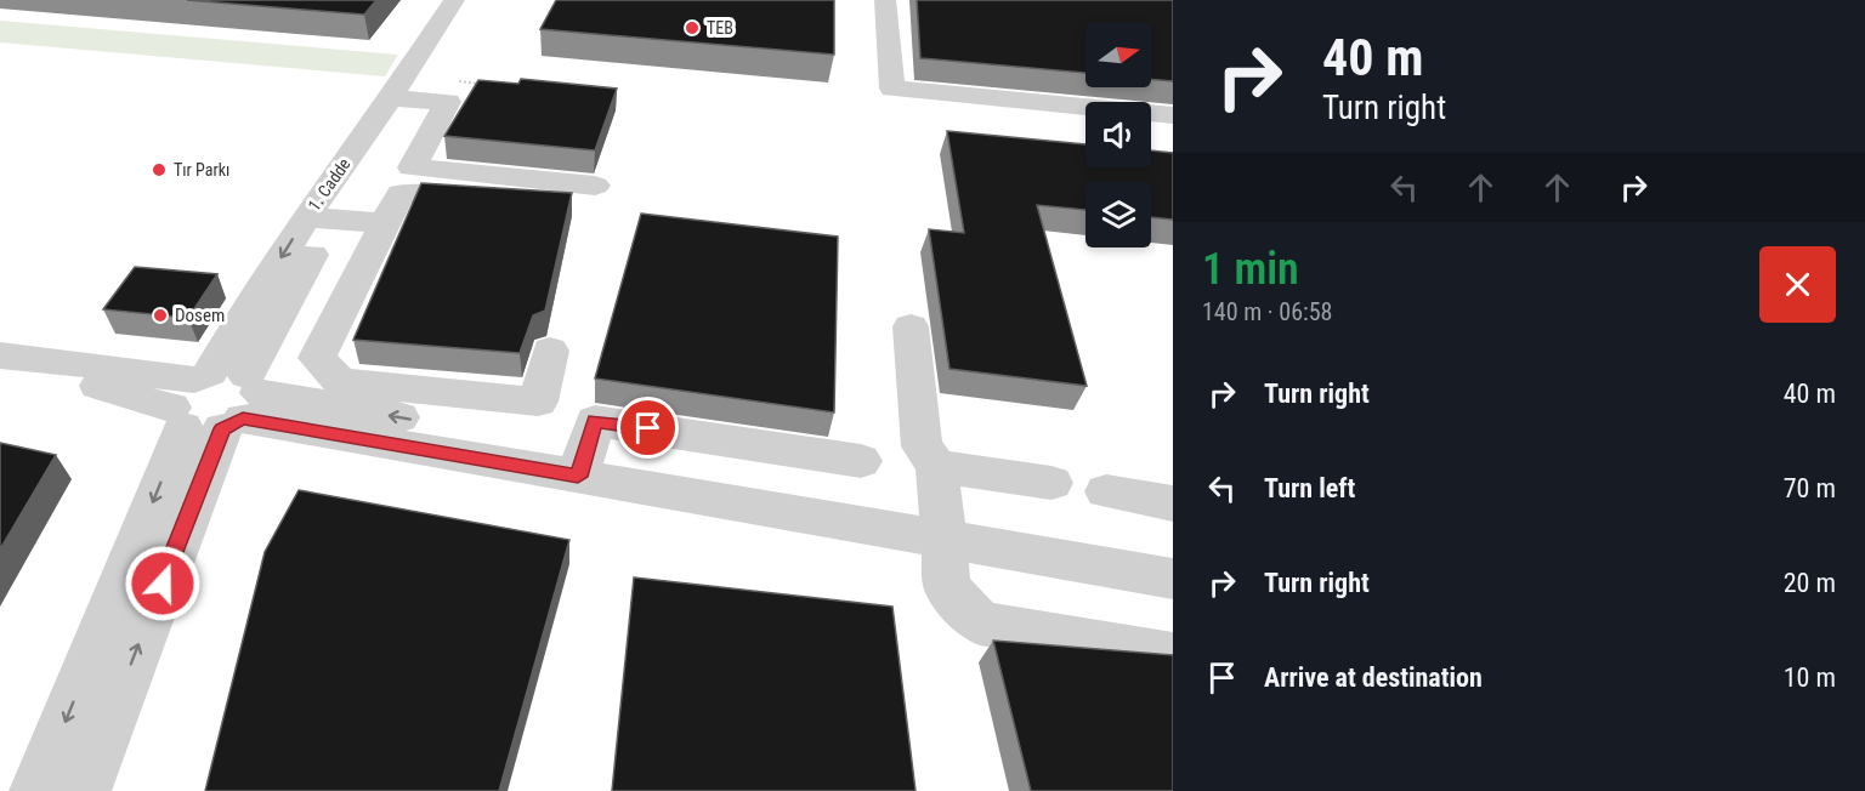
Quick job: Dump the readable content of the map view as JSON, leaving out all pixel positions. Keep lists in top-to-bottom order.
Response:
{
  "streets": {
    "street": ["1. Cadde"]
  },
  "places": ["TEB", "Tır Parkı", "Dosem"],
  "north": "right",
  "page": {
    "turn": ["40 m", "Turn right"],
    "heading": ["1 min", "140 m · 06:58"],
    "list": [
      {
        "name": "Turn right",
        "value": "40 m"
      },
      {
        "name": "Turn left",
        "value": "70 m"
      },
      {
        "name": "Turn right",
        "value": "20 m"
      },
      {
        "name": "Arrive at destination",
        "value": "10 m"
      }
    ]
  }
}
